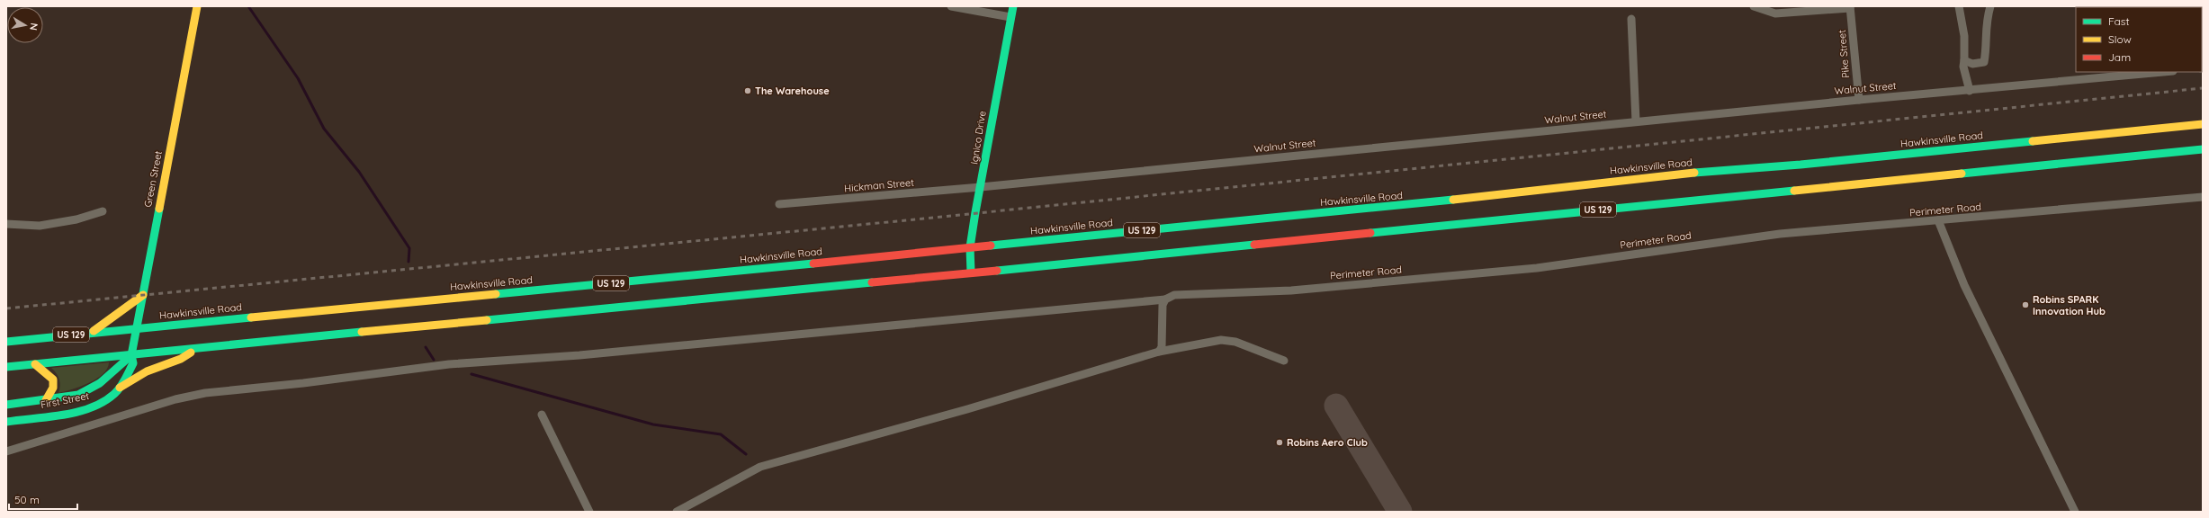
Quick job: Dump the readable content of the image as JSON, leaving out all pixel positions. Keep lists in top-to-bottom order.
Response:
{
  "streets": {
    "main road": [
      "Ignico Drive",
      "Hawkinsville Road",
      "Green Street",
      "US 129",
      "First Street"
    ],
    "street": [
      "Pike Street",
      "Walnut Street",
      "Hickman Street",
      "Perimeter Road"
    ]
  },
  "crossings": [
    ["Pike Street", "Walnut Street"],
    ["Walnut Street", "Ignico Drive"],
    ["Walnut Street", "Hickman Street"],
    ["Ignico Drive", "Hawkinsville Road"],
    ["Ignico Drive", "Hickman Street"],
    ["Ignico Drive", "US 129"],
    ["Hawkinsville Road", "Green Street"],
    ["Green Street", "US 129"],
    ["Green Street", "First Street"],
    ["US 129", "First Street"]
  ],
  "places": ["The Warehouse", "Robins SPARK Innovation Hub", "Robins Aero Club"],
  "legend": ["Fast", "Slow", "Jam"],
  "scale_bar": "50 m",
  "north": "right"
}
